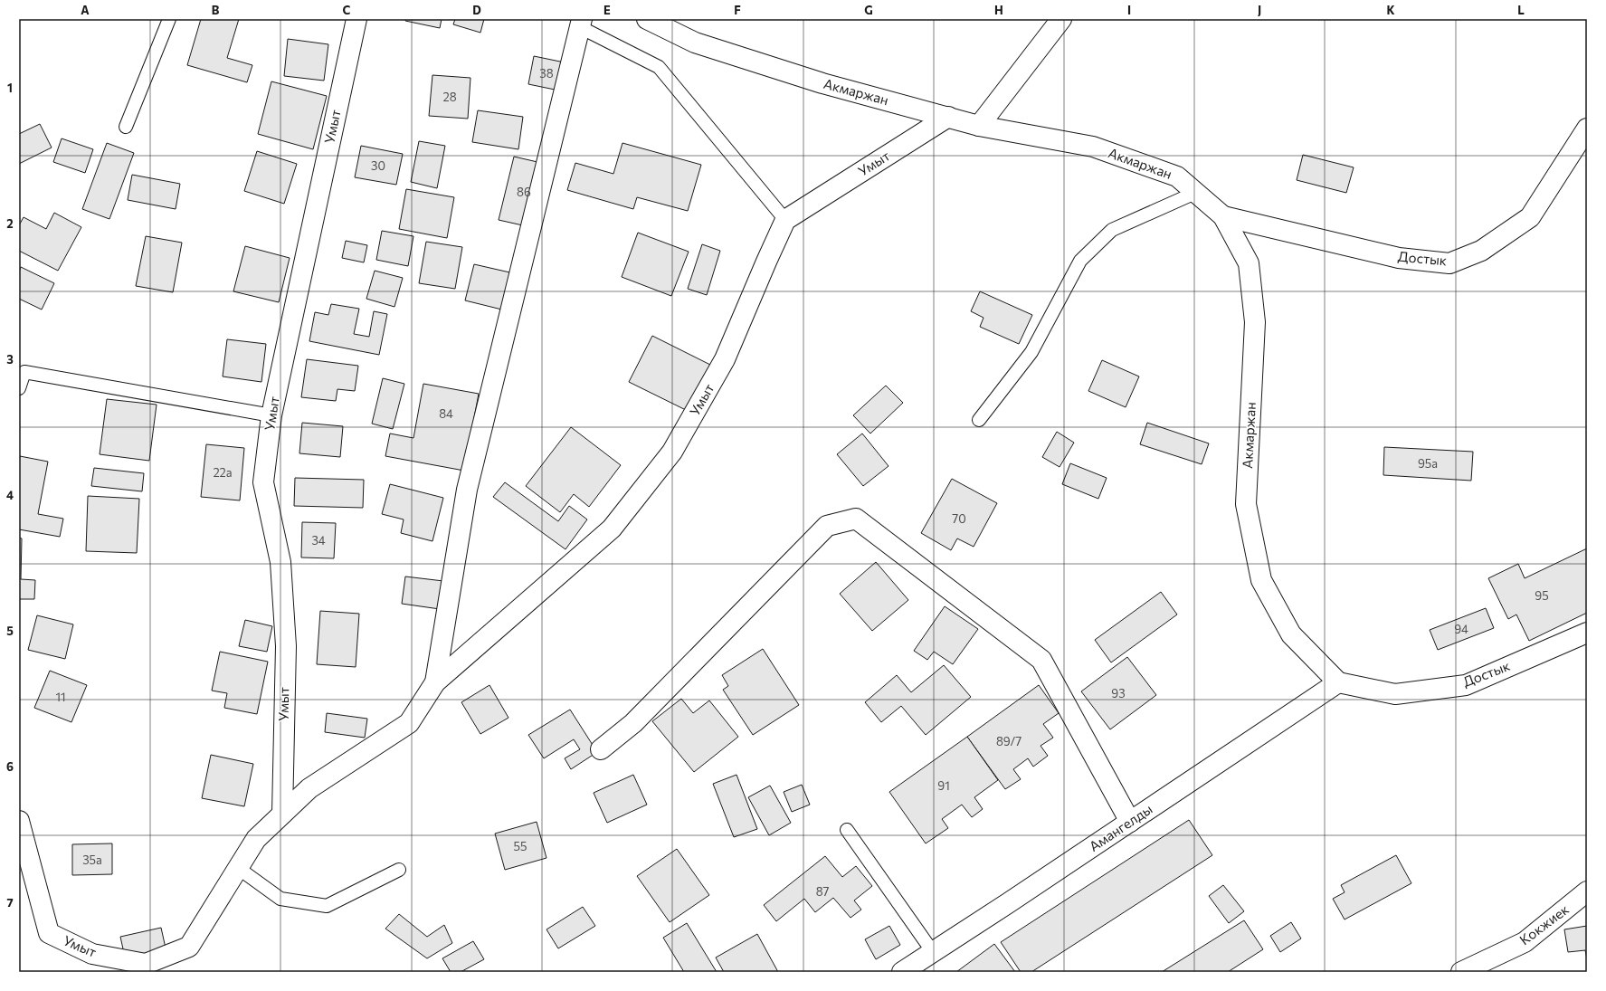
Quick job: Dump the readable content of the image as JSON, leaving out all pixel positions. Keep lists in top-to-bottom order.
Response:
{
  "streets": {
    "street": [
      "Акмаржан",
      "Умыт",
      "Достык",
      "Амангелды",
      "Кокжиек"
    ]
  },
  "crossings": [
    ["Акмаржан", "Умыт"],
    ["Акмаржан", "Достык"],
    ["Акмаржан", "Амангелды"],
    ["Достык", "Амангелды"]
  ],
  "house_numbers": [
    "38",
    "28",
    "30",
    "86",
    "84",
    "95а",
    "22а",
    "70",
    "34",
    "95",
    "94",
    "93",
    "11",
    "89/7",
    "91",
    "55",
    "35а",
    "87"
  ],
  "grid": {
    "columns": [
      "A",
      "B",
      "C",
      "D",
      "E",
      "F",
      "G",
      "H",
      "I",
      "J",
      "K",
      "L"
    ],
    "rows": [
      "1",
      "2",
      "3",
      "4",
      "5",
      "6",
      "7"
    ]
  }
}
